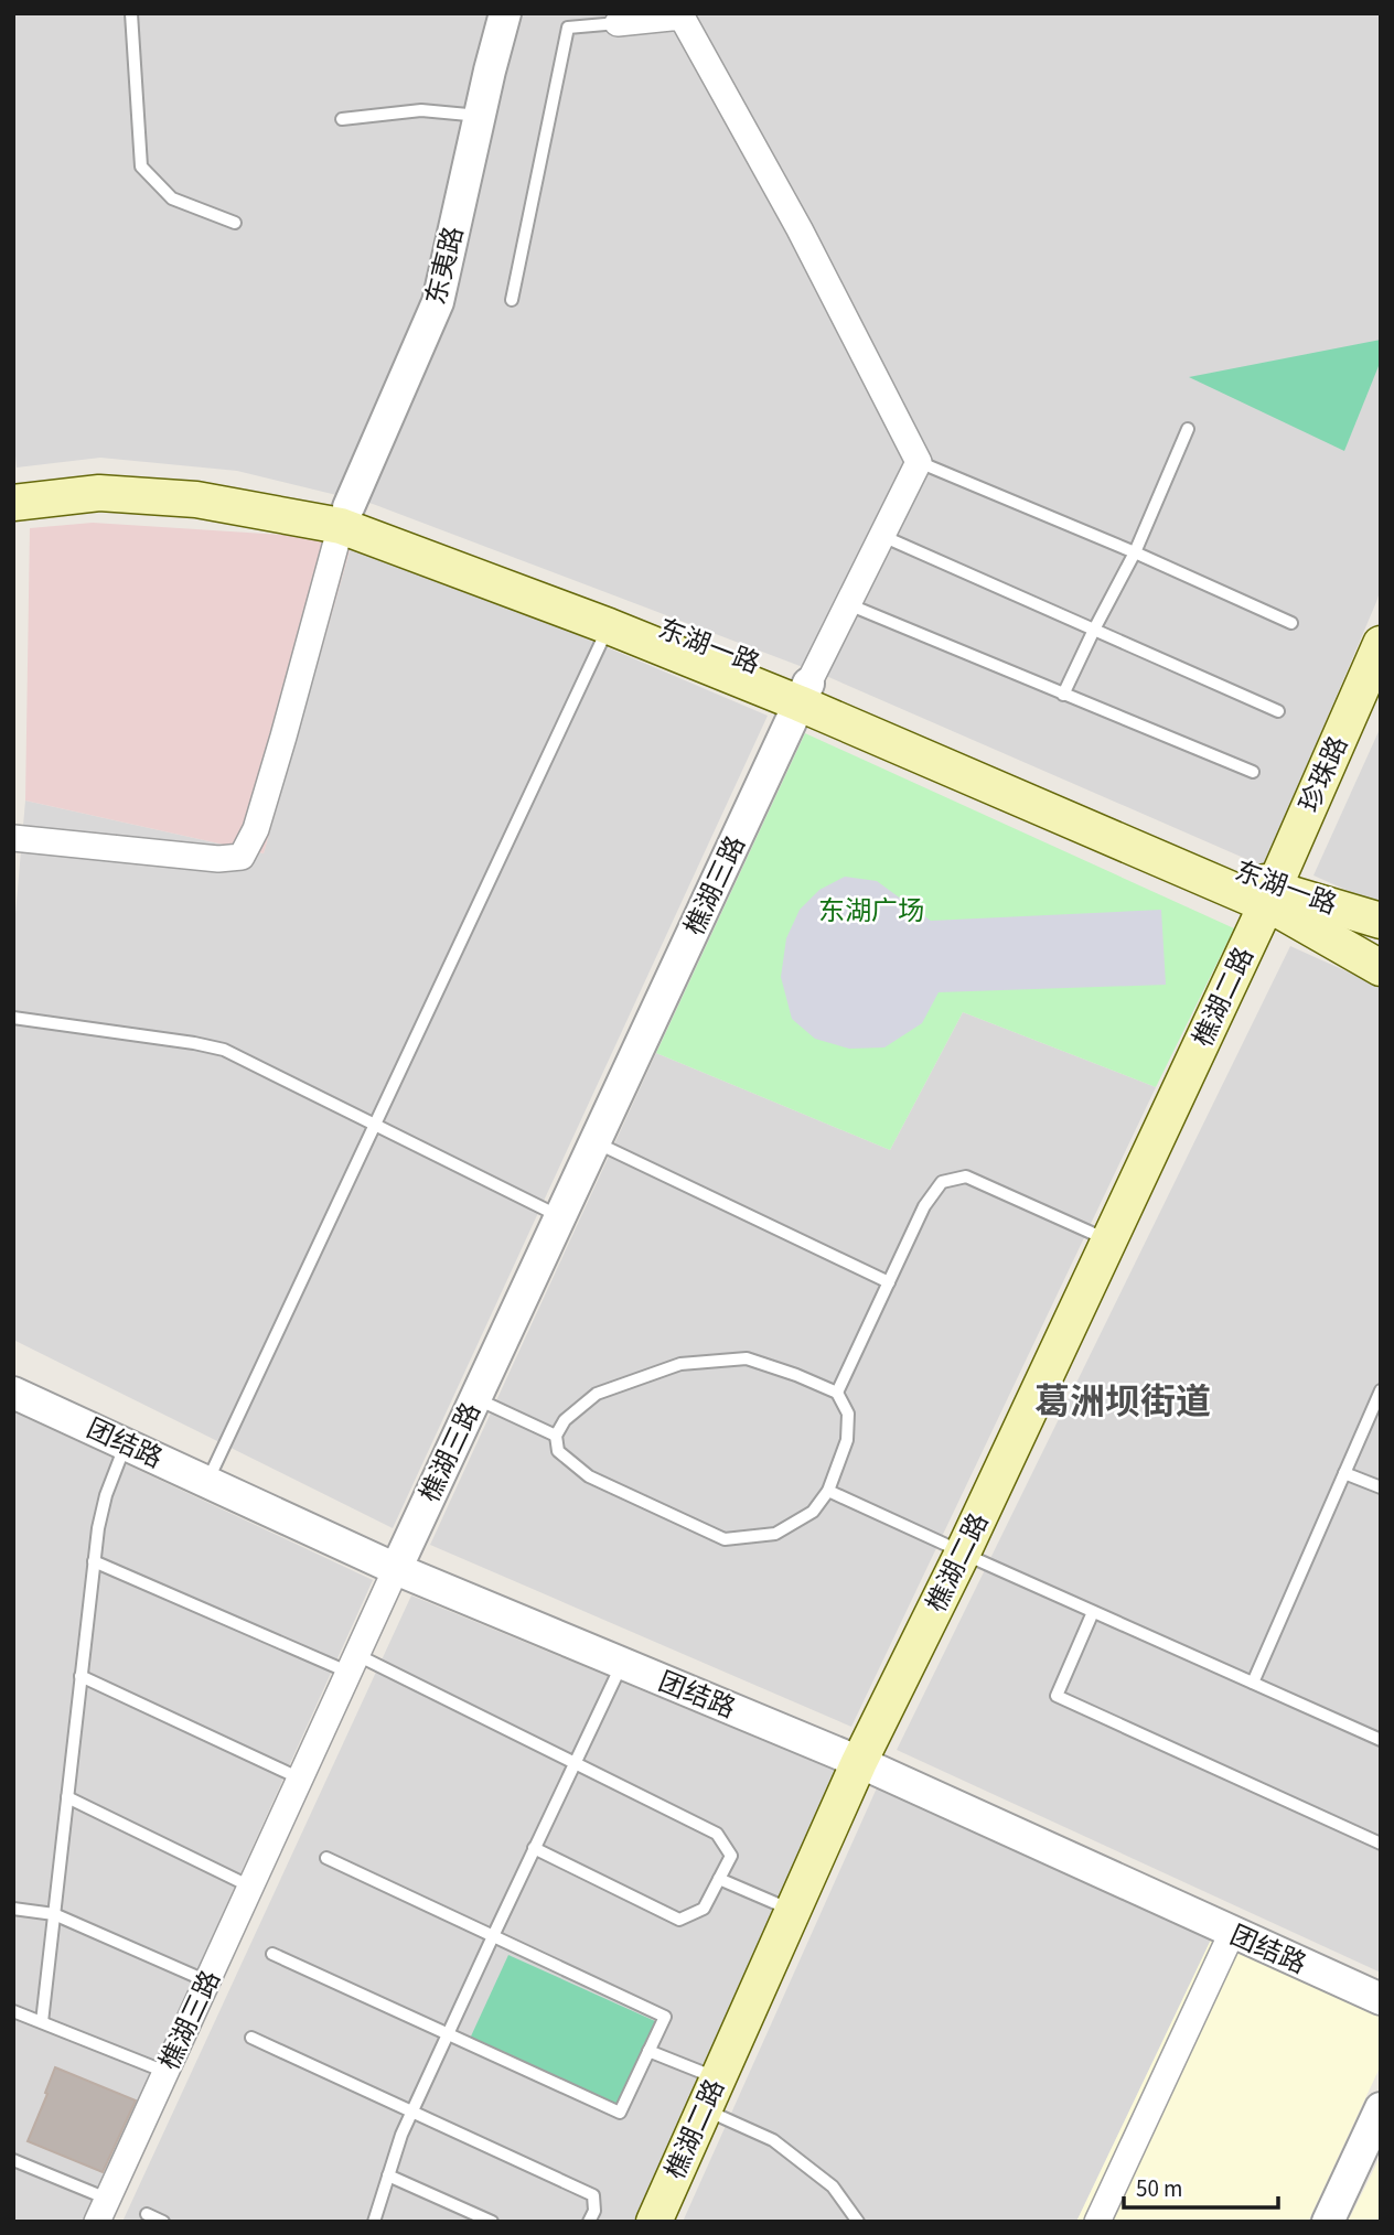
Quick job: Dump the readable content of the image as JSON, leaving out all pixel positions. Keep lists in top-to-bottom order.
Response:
{
  "streets": {
    "main road": ["东湖一路", "珍珠路", "樵湖二路"],
    "street": ["东夷路", "樵湖三路", "团结路"]
  },
  "crossings": [
    ["东夷路", "东湖一路"],
    ["东湖一路", "珍珠路"],
    ["东湖一路", "樵湖三路"],
    ["东湖一路", "樵湖二路"],
    ["珍珠路", "樵湖二路"],
    ["樵湖三路", "团结路"],
    ["樵湖二路", "团结路"]
  ],
  "districts": ["葛洲坝街道"],
  "parks": ["东湖广场"],
  "scale_bar": "50 m"
}
